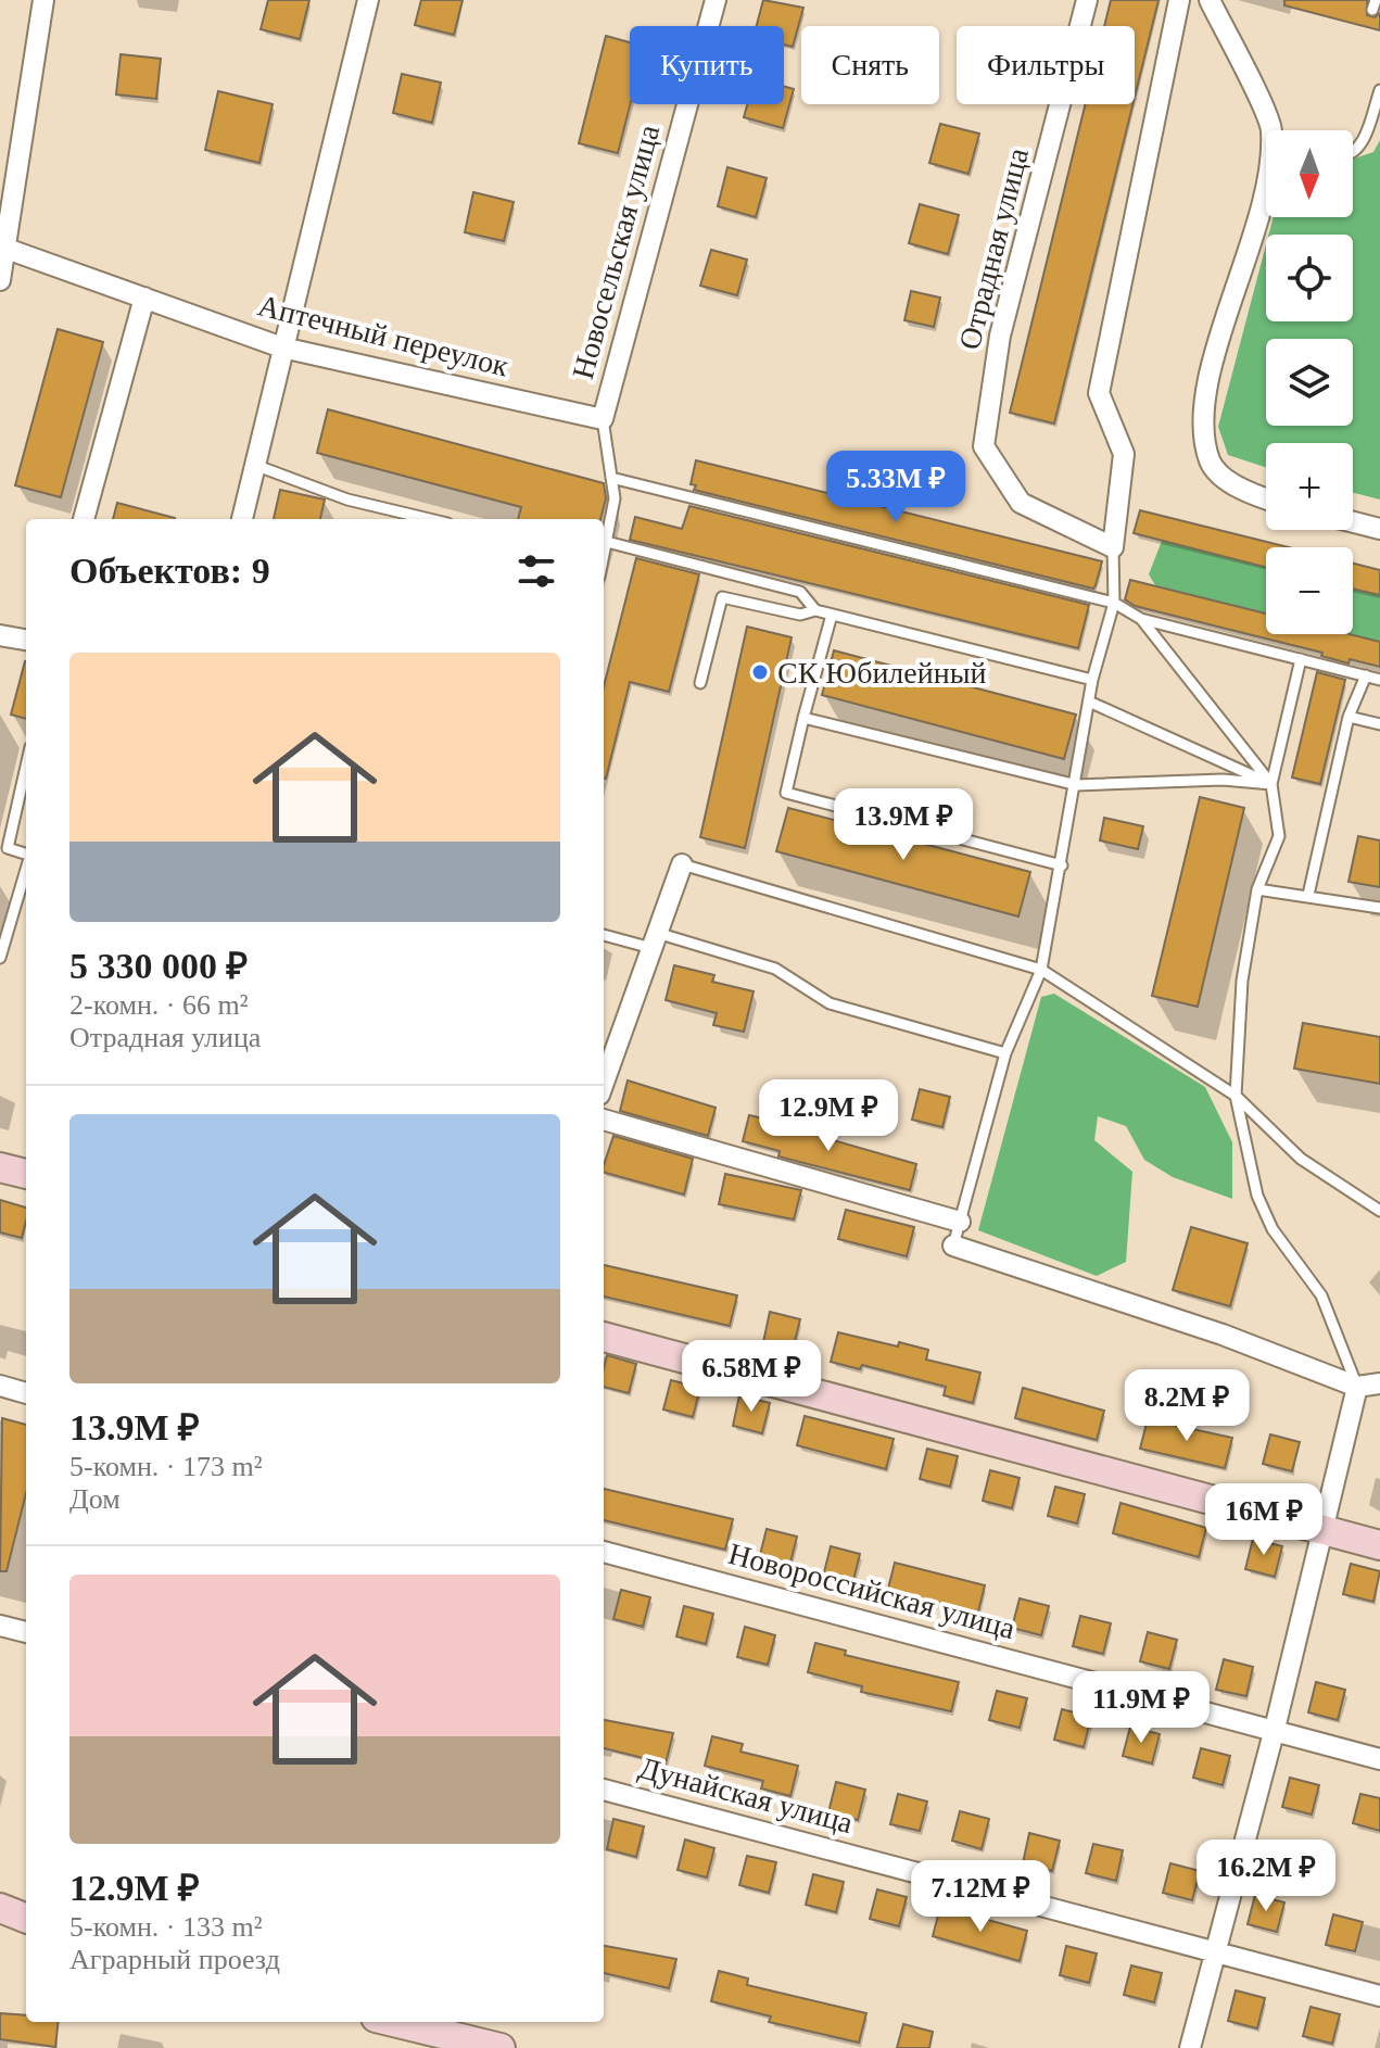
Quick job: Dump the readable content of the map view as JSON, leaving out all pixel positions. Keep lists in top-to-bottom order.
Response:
{
  "streets": {
    "street": [
      "Отрадная улица",
      "Новосельская улица",
      "Аптечный переулок",
      "Новороссийская улица",
      "Дунайская улица"
    ]
  },
  "crossings": [
    ["Новосельская улица", "Аптечный переулок"]
  ],
  "places": ["СК Юбилейный"],
  "north": "bottom",
  "page": {
    "chip": ["Купить", "Снять", "Фильтры"],
    "map_buttons": ["+", "−"],
    "price": [
      "5.33M ₽",
      "13.9M ₽",
      "12.9M ₽",
      "6.58M ₽",
      "8.2M ₽",
      "16M ₽",
      "11.9M ₽",
      "16.2M ₽",
      "7.12M ₽"
    ],
    "heading": "Объектов: 9",
    "list": [
      {
        "name": "5 330 000 ₽",
        "note": "2-комн. · 66 m² · Отрадная улица"
      },
      {
        "name": "13.9M ₽",
        "note": "5-комн. · 173 m² · Дом"
      },
      {
        "name": "12.9M ₽",
        "note": "5-комн. · 133 m² · Аграрный проезд"
      }
    ]
  }
}
